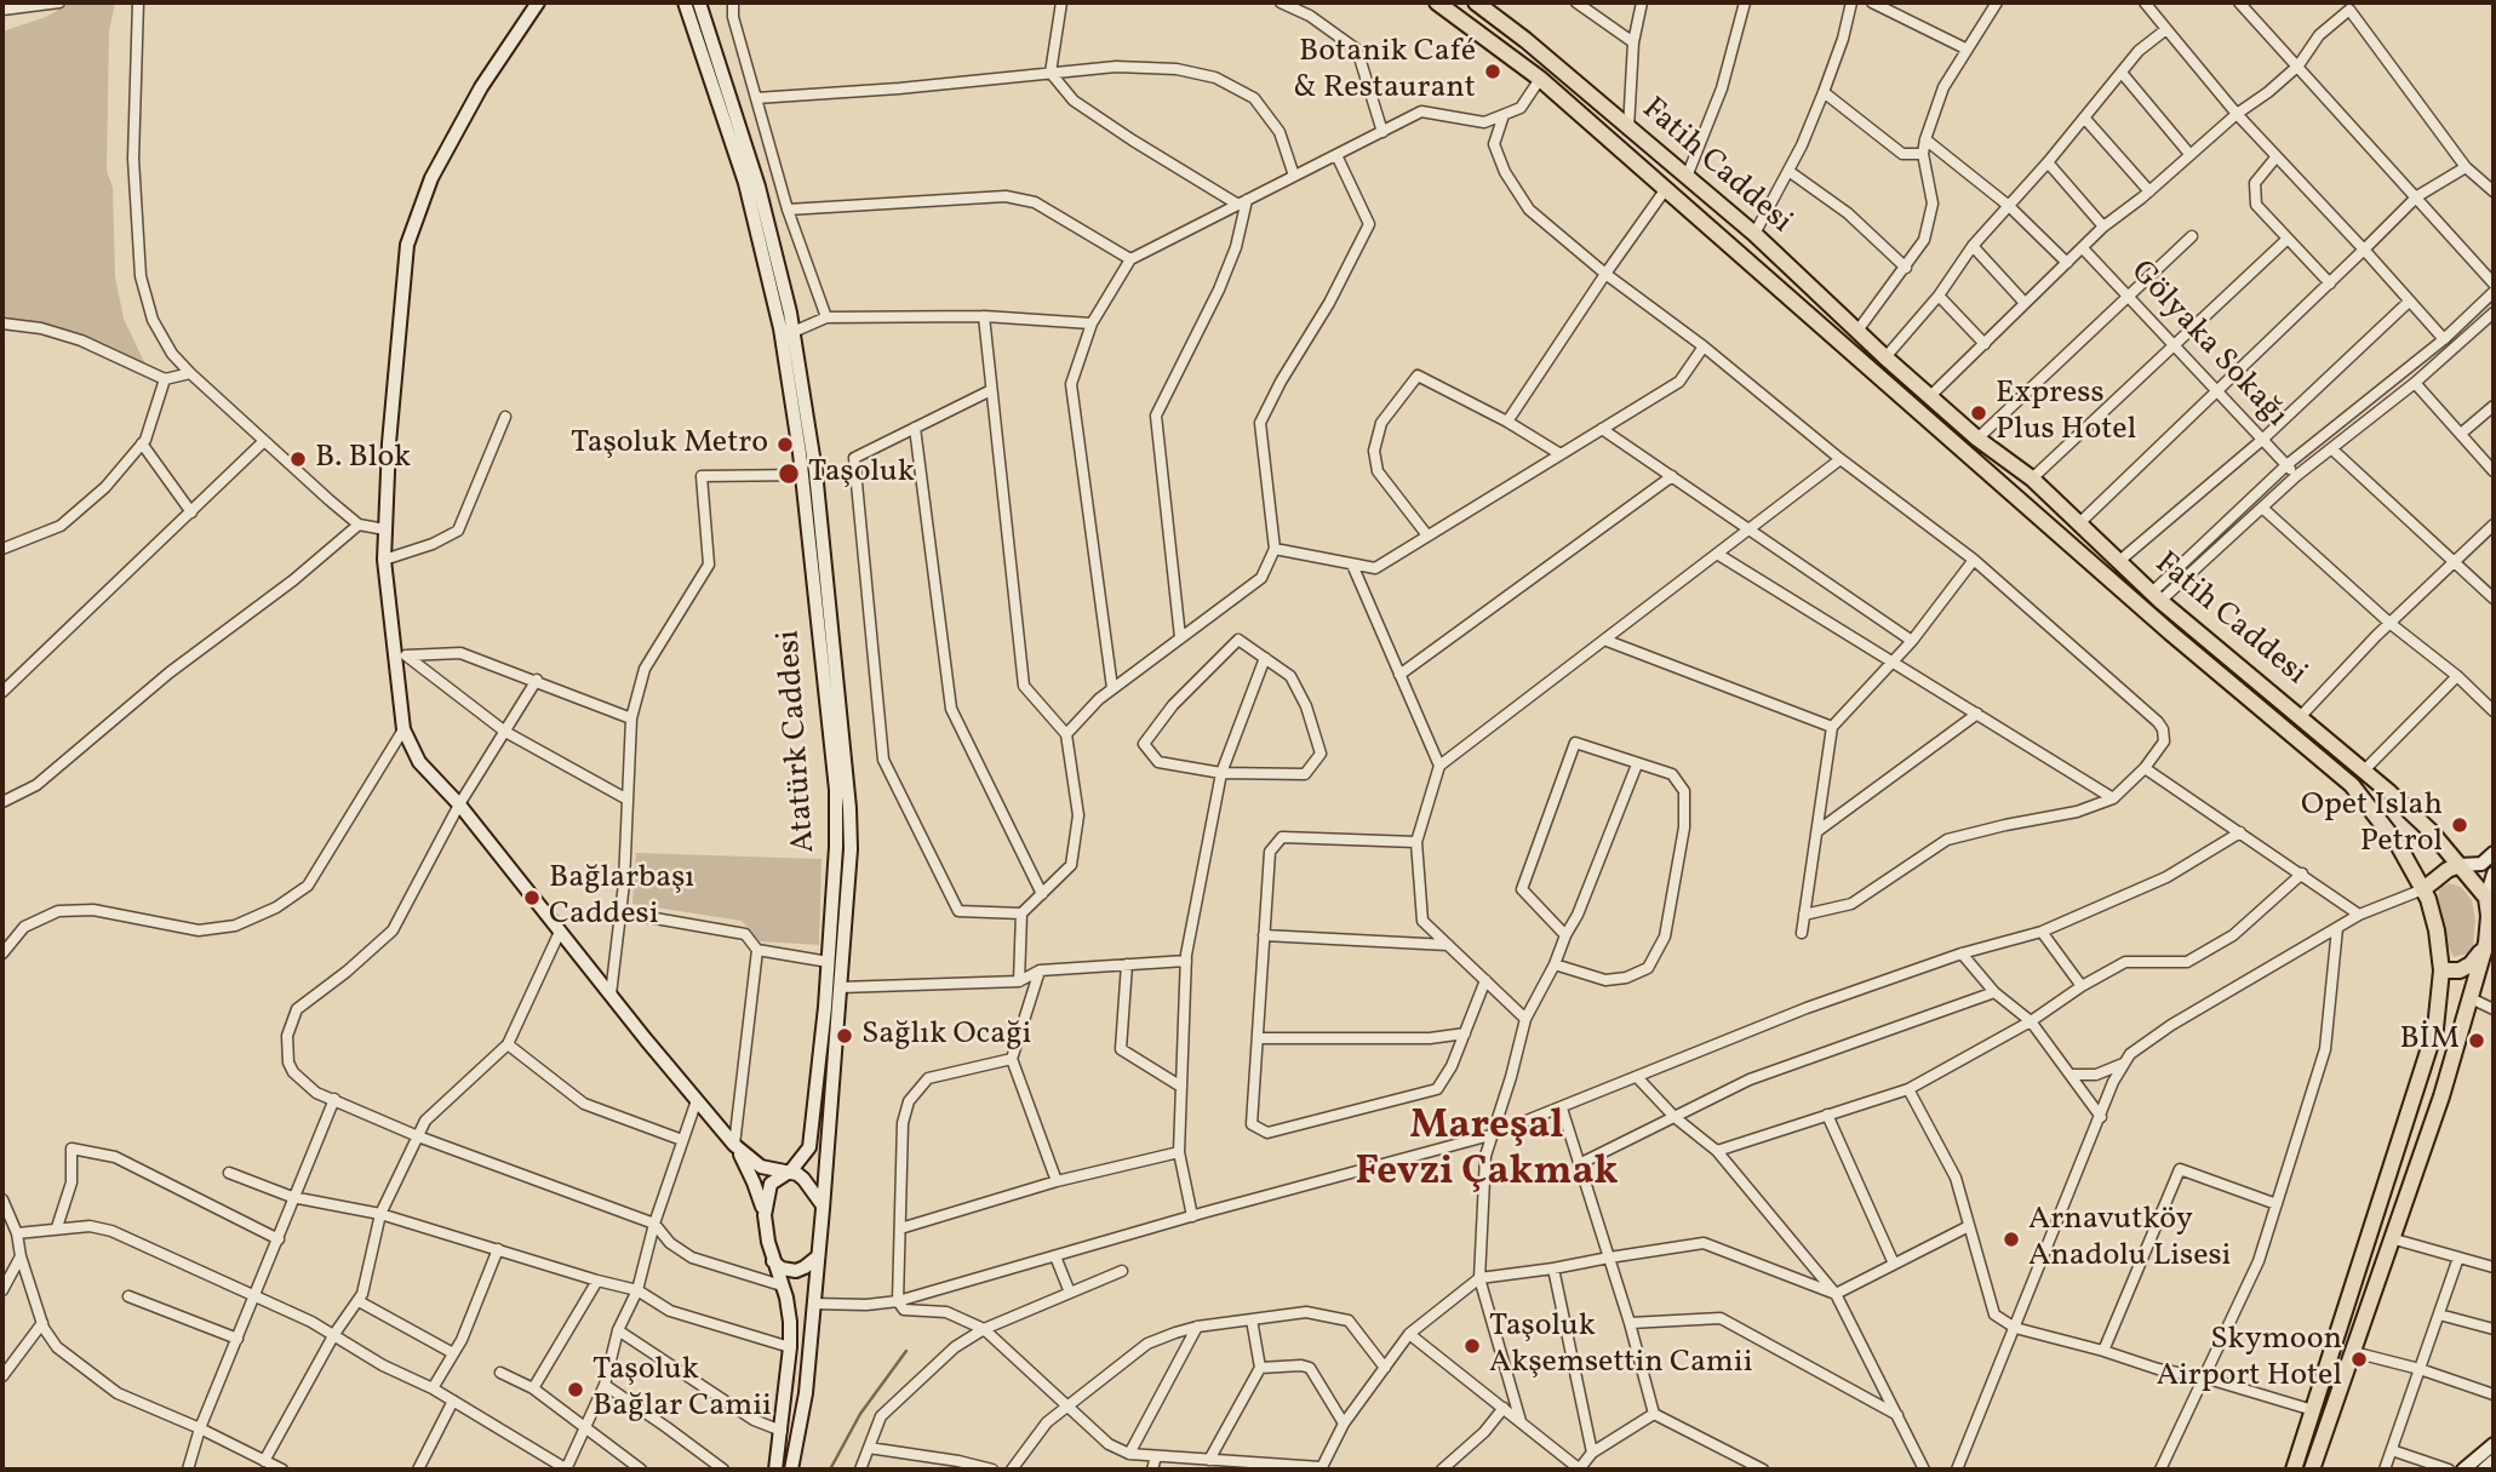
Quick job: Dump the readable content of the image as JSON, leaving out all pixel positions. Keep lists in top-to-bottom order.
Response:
{
  "streets": {
    "main road": ["Fatih Caddesi", "Atatürk Caddesi"],
    "street": ["Gölyaka Sokağı"]
  },
  "districts": ["Mareşal Fevzi Çakmak"],
  "places": [
    "Botanik Café & Restaurant",
    "Express Plus Hotel",
    "Taşoluk Metro",
    "B. Blok",
    "Taşoluk",
    "Opet Islah Petrol",
    "Bağlarbaşı Caddesi",
    "Sağlık Ocaği",
    "BİM",
    "Arnavutköy Anadolu Lisesi",
    "Taşoluk Akşemsettin Camii",
    "Skymoon Airport Hotel",
    "Taşoluk Bağlar Camii"
  ]
}
